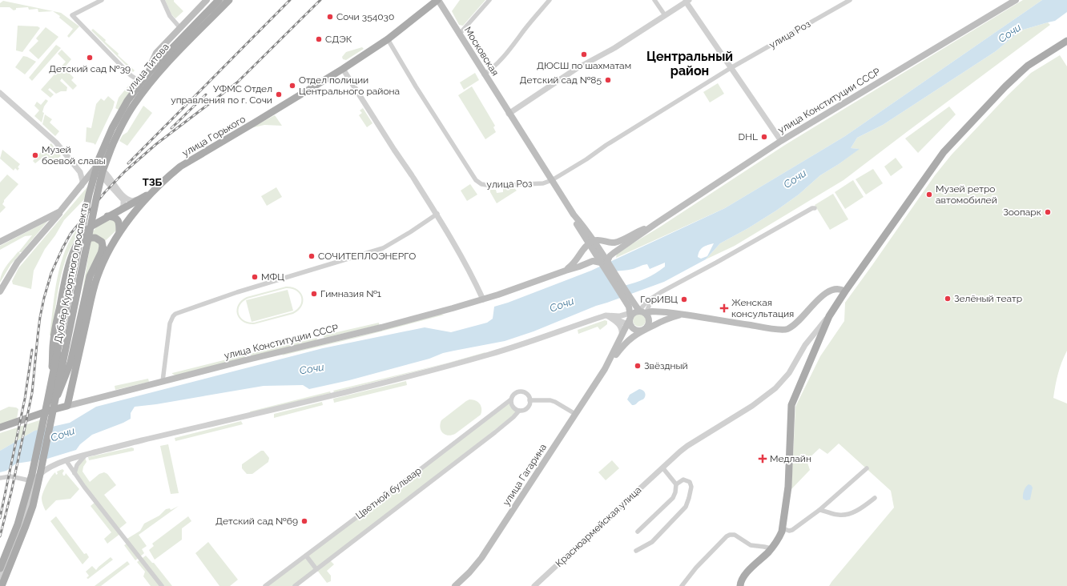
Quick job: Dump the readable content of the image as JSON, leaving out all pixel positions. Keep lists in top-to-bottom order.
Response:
{
  "streets": {
    "main road": [
      "Московская",
      "улица Титова",
      "улица Конституции СССР",
      "улица Горького",
      "Дублёр Курортного проспекта",
      "улица Гагарина"
    ],
    "street": ["улица Роз", "Цветной бульвар", "Красноармейская улица"]
  },
  "crossings": [
    ["улица Роз", "Московская"],
    ["Московская", "улица Конституции СССР"]
  ],
  "districts": ["Центральный район", "ТЗБ"],
  "water": ["Сочи"],
  "places": {
    "other": [
      "Сочи 354030",
      "СДЭК",
      "ДЮСШ по шахматам",
      "Детский сад №39",
      "Детский сад №85",
      "Отдел полиции Центрального района",
      "УФМС Отдел управления по г. Сочи",
      "DHL",
      "Музей боевой славы",
      "Музей ретро автомобилей",
      "Зоопарк",
      "СОЧИТЕПЛОЭНЕРГО",
      "МФЦ",
      "Гимназия №1",
      "Зелёный театр",
      "ГорИВЦ",
      "Звёздный",
      "Детский сад №69"
    ],
    "health": ["Женская консультация", "Медлайн"]
  }
}
